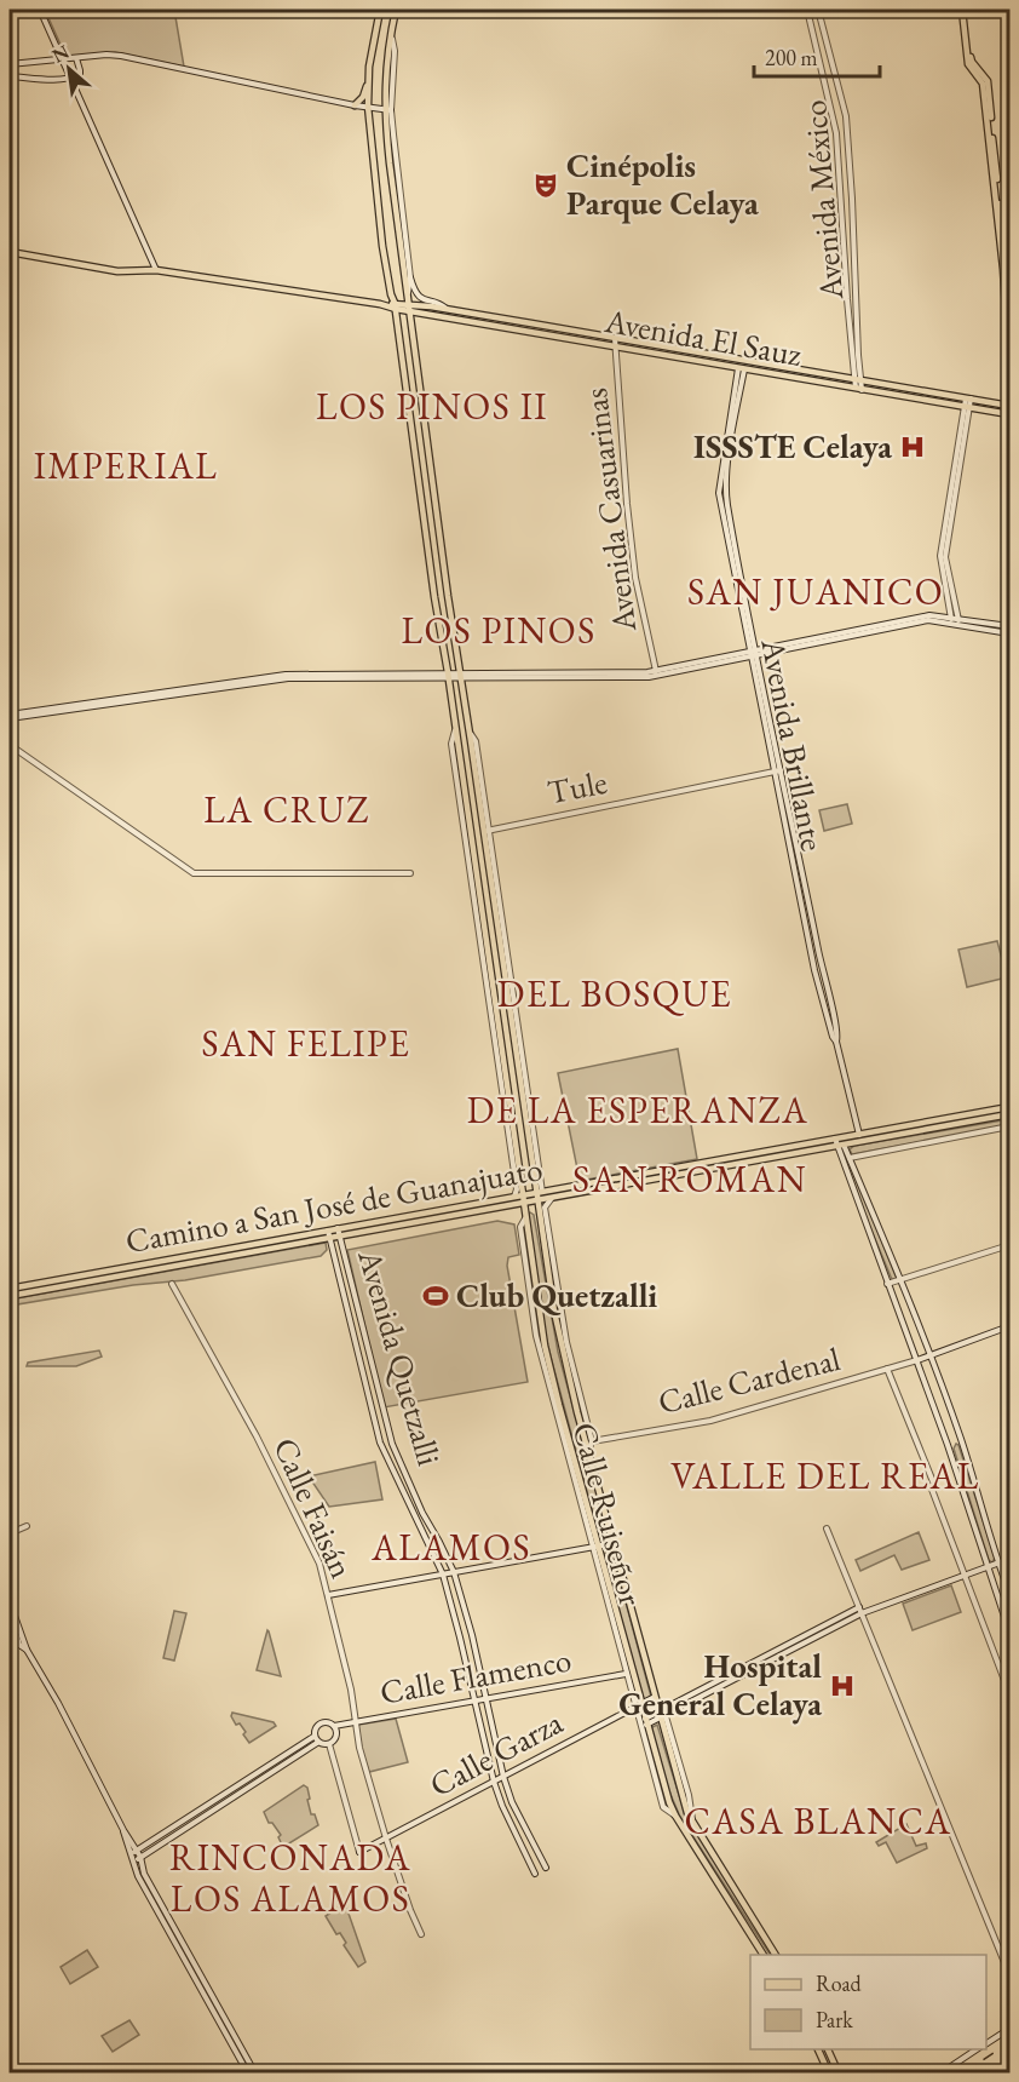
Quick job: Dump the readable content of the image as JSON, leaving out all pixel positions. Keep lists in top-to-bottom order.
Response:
{
  "streets": {
    "main road": [
      "Avenida México",
      "Avenida El Sauz",
      "Avenida Casuarinas",
      "Avenida Brillante",
      "Tule",
      "Camino a San José de Guanajuato",
      "Avenida Quetzalli",
      "Calle Cardenal",
      "Calle Faisán",
      "Calle Ruiseñor",
      "Calle Flamenco",
      "Calle Garza"
    ]
  },
  "crossings": [
    ["Avenida México", "Avenida El Sauz"],
    ["Avenida El Sauz", "Avenida Casuarinas"],
    ["Avenida El Sauz", "Avenida Brillante"],
    ["Avenida Brillante", "Tule"],
    ["Avenida Brillante", "Camino a San José de Guanajuato"],
    ["Camino a San José de Guanajuato", "Avenida Quetzalli"],
    ["Avenida Quetzalli", "Calle Flamenco"],
    ["Avenida Quetzalli", "Calle Garza"],
    ["Calle Faisán", "Calle Flamenco"],
    ["Calle Faisán", "Calle Garza"],
    ["Calle Ruiseñor", "Calle Flamenco"],
    ["Calle Ruiseñor", "Calle Garza"],
    ["Calle Flamenco", "Calle Garza"]
  ],
  "districts": [
    "LOS PINOS II",
    "IMPERIAL",
    "SAN JUANICO",
    "LOS PINOS",
    "LA CRUZ",
    "DEL BOSQUE",
    "SAN FELIPE",
    "DE LA ESPERANZA",
    "SAN ROMAN",
    "VALLE DEL REAL",
    "ALAMOS",
    "CASA BLANCA",
    "RINCONADA LOS ALAMOS"
  ],
  "places": {
    "theatre": ["Cinépolis Parque Celaya"],
    "hospital": ["ISSSTE Celaya", "Hospital General Celaya"],
    "sports": ["Club Quetzalli"]
  },
  "legend": ["Road", "Park"],
  "scale_bar": "200 m",
  "north": "top left"
}
